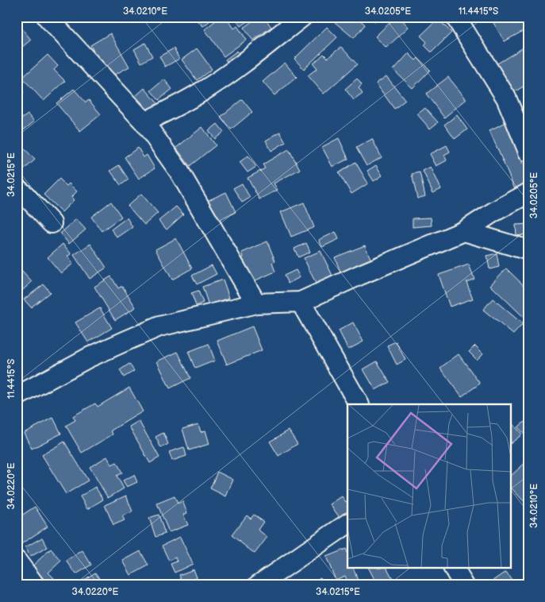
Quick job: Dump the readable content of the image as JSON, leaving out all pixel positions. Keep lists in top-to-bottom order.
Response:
{
  "coordinates": [
    "34.0210°E",
    "34.0205°E",
    "11.4415°S",
    "34.0215°E",
    "34.0220°E"
  ]
}
